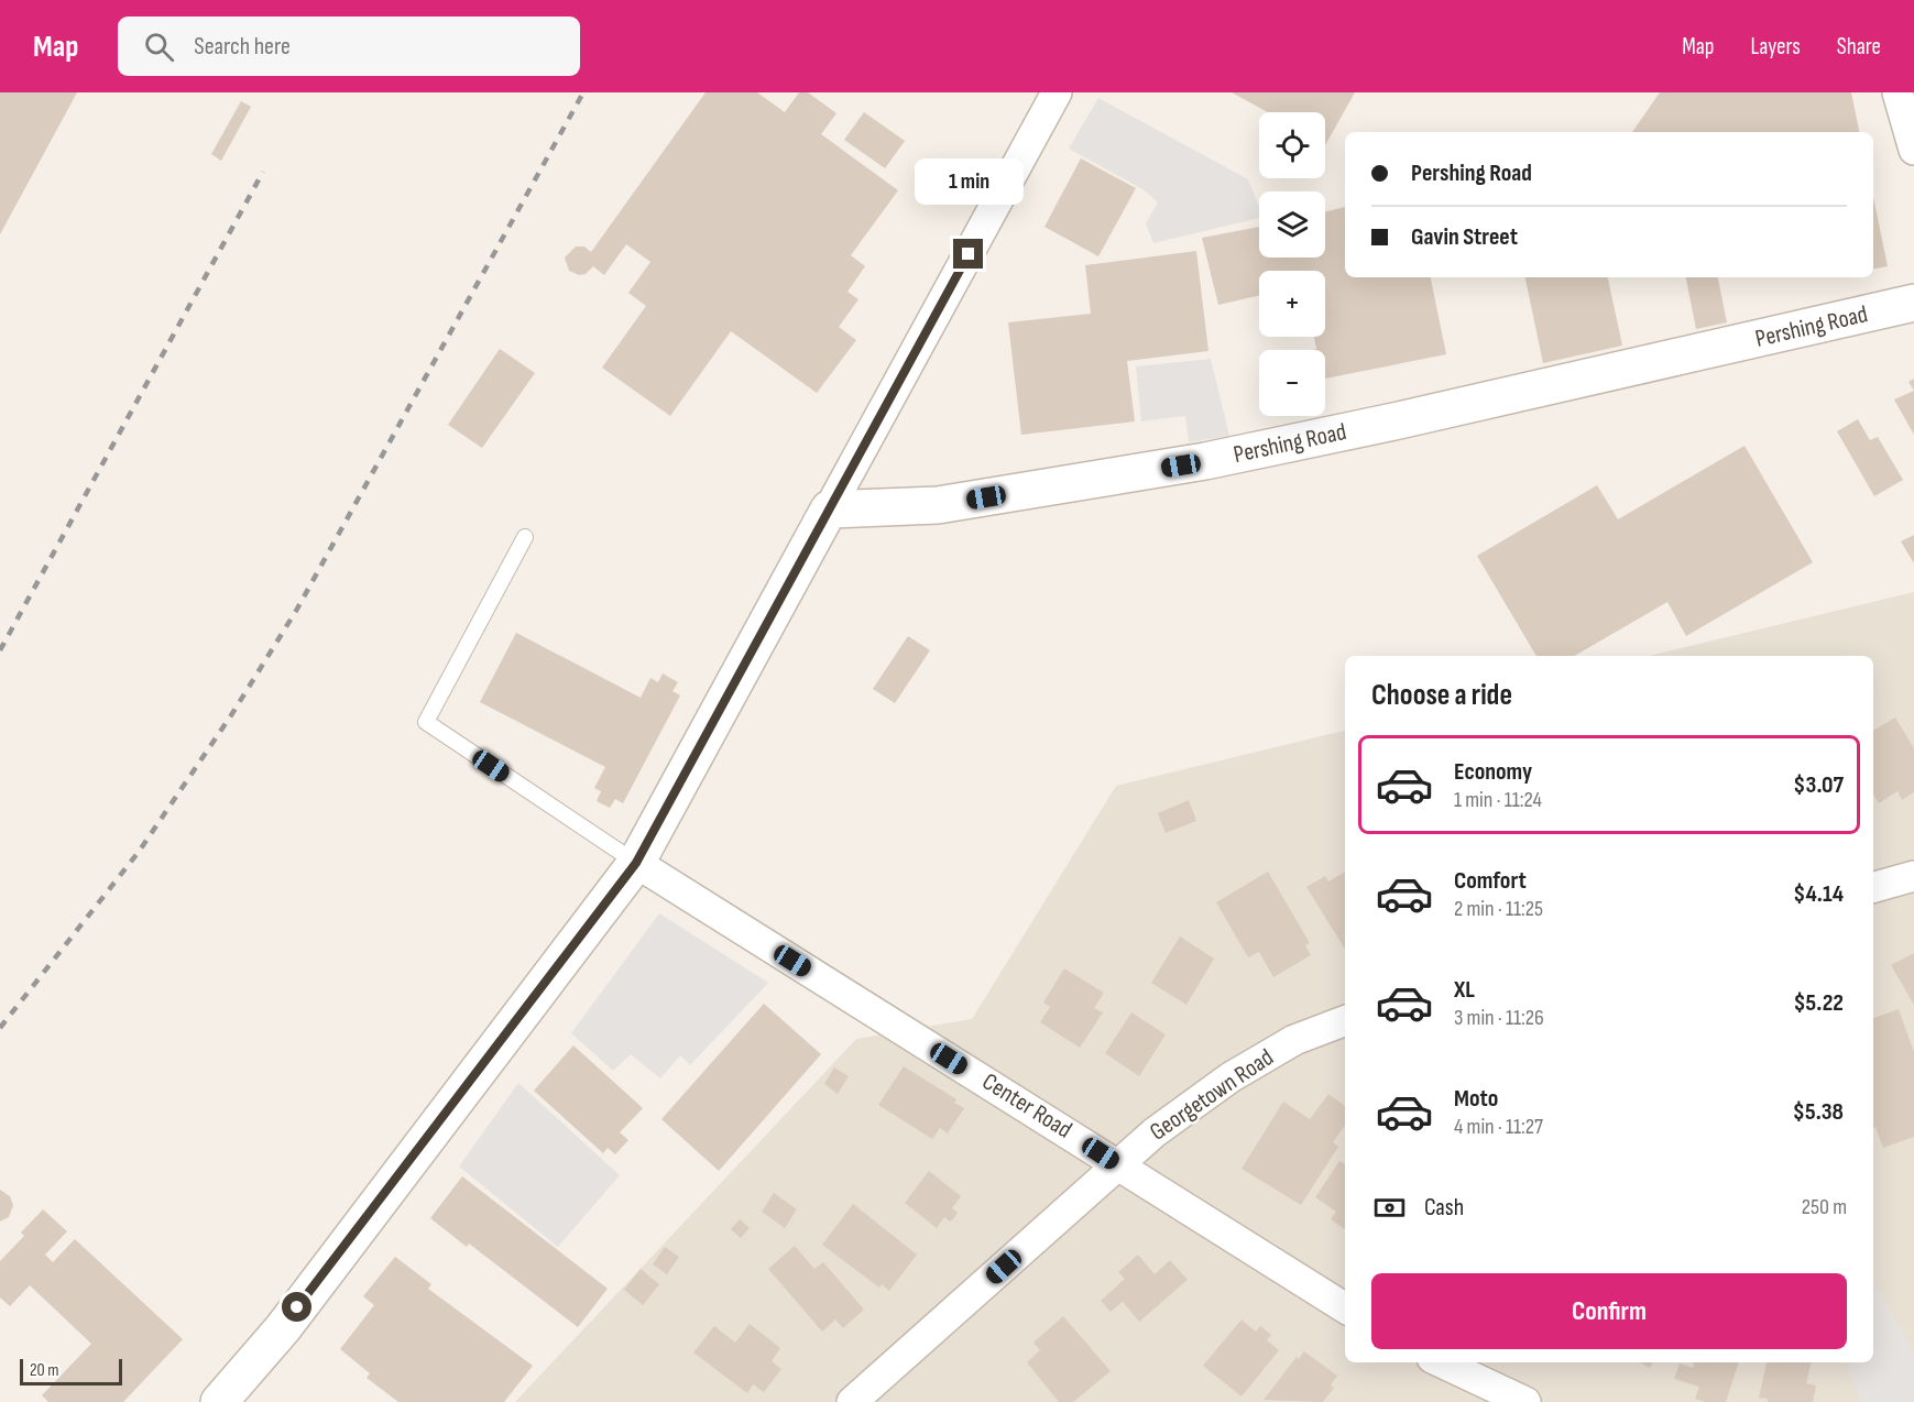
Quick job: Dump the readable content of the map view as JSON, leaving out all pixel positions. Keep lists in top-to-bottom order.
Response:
{
  "streets": {
    "street": ["Pershing Road", "Georgetown Road", "Center Road"]
  },
  "crossings": [
    ["Georgetown Road", "Center Road"]
  ],
  "scale_bar": "20 m",
  "page": {
    "header": "Map",
    "search": "Search here",
    "nav": ["Map", "Layers", "Share"],
    "map_buttons": ["+", "−"],
    "banner": ["Pershing Road", "Gavin Street"],
    "bubble": "1 min",
    "heading": "Choose a ride",
    "list": [
      {
        "name": "Economy",
        "note": "1 min · 11:24",
        "value": "$3.07"
      },
      {
        "name": "Comfort",
        "note": "2 min · 11:25",
        "value": "$4.14"
      },
      {
        "name": "XL",
        "note": "3 min · 11:26",
        "value": "$5.22"
      },
      {
        "name": "Moto",
        "note": "4 min · 11:27",
        "value": "$5.38"
      }
    ],
    "pay": ["Cash", "250 m"],
    "buttons": "Confirm",
    "scale": "20 m"
  }
}
